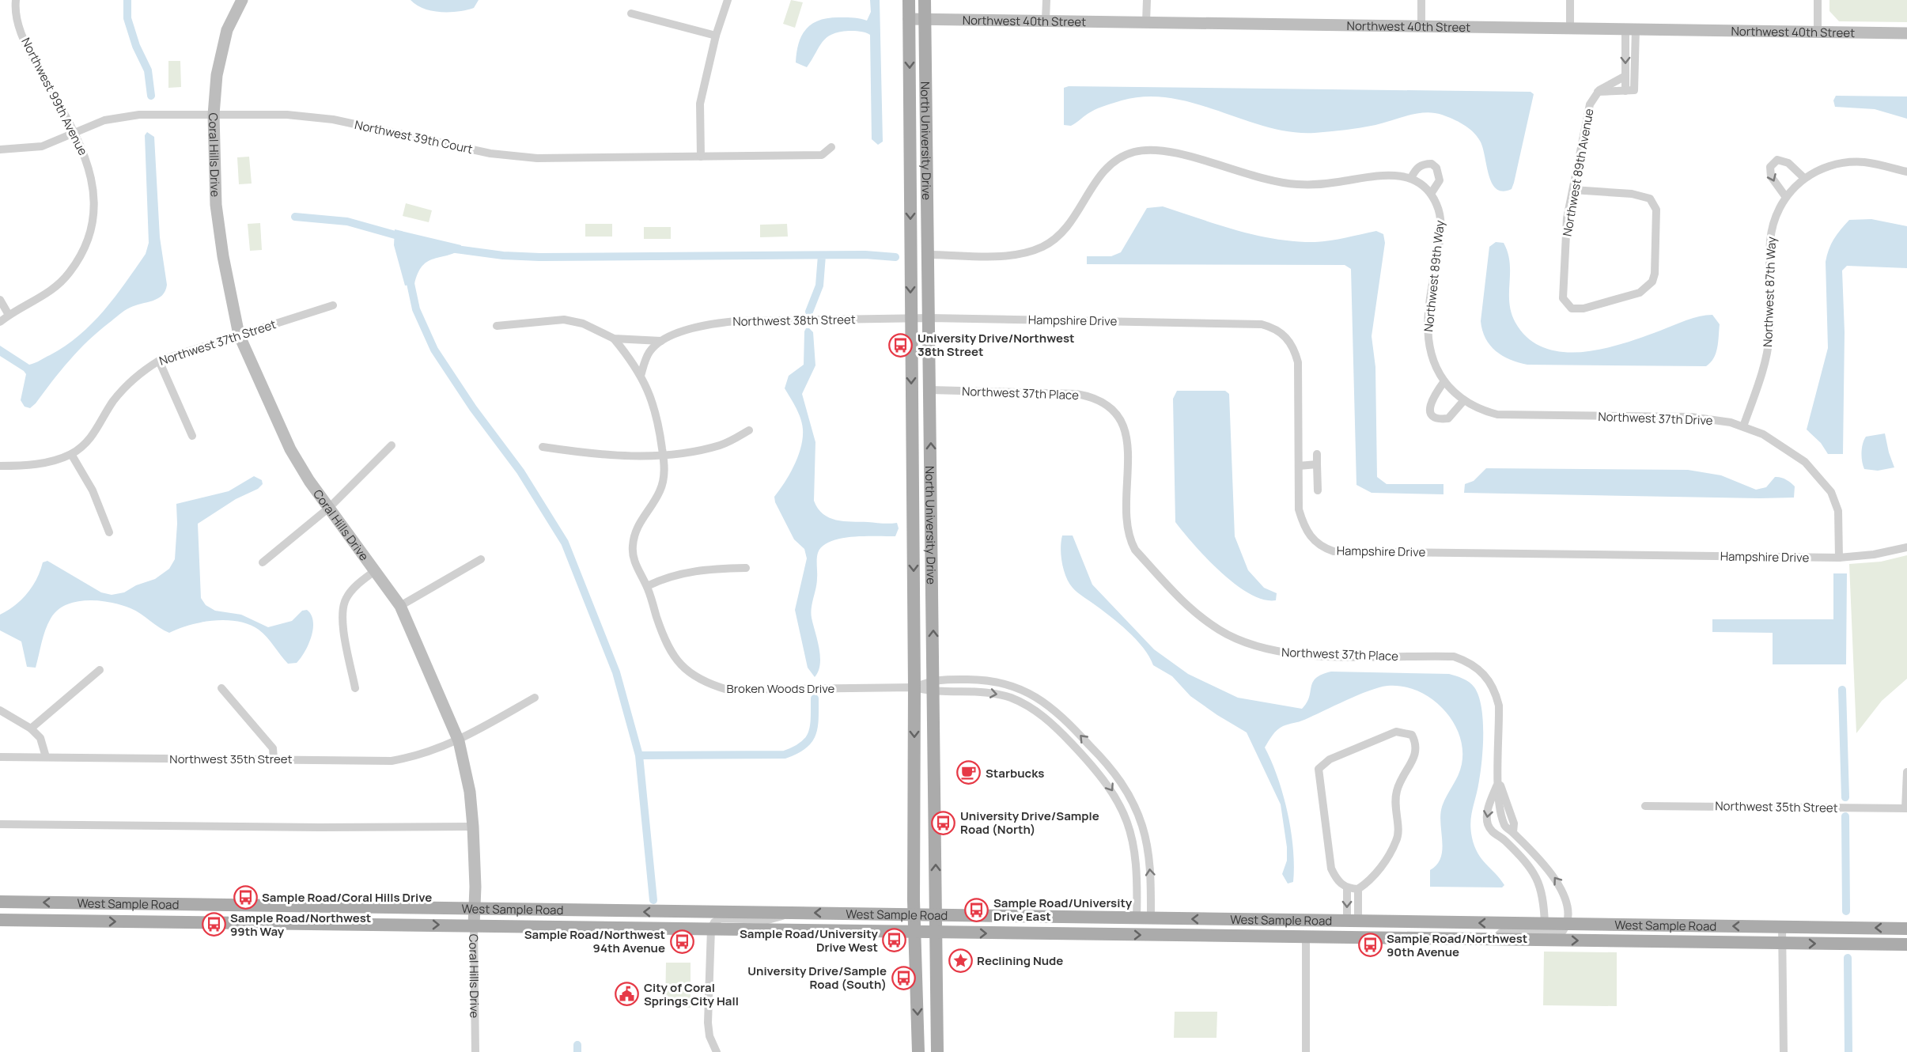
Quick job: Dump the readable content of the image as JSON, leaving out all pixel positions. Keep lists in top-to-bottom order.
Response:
{
  "streets": {
    "main road": ["North University Drive", "West Sample Road"],
    "street": [
      "Northwest 40th Street",
      "Northwest 99th Avenue",
      "Northwest 39th Court",
      "Coral Hills Drive",
      "Northwest 89th Avenue",
      "Northwest 89th Way",
      "Northwest 87th Way",
      "Northwest 38th Street",
      "Hampshire Drive",
      "Northwest 37th Street",
      "Northwest 37th Place",
      "Northwest 37th Drive",
      "Broken Woods Drive",
      "Northwest 35th Street"
    ]
  },
  "crossings": [
    ["Northwest 40th Street", "North University Drive"],
    ["Northwest 99th Avenue", "Northwest 39th Court"],
    ["Northwest 39th Court", "Coral Hills Drive"],
    ["North University Drive", "Northwest 38th Street"],
    ["North University Drive", "Hampshire Drive"],
    ["North University Drive", "Northwest 37th Place"],
    ["North University Drive", "Broken Woods Drive"],
    ["North University Drive", "West Sample Road"],
    ["Coral Hills Drive", "Northwest 37th Street"],
    ["Coral Hills Drive", "Northwest 35th Street"],
    ["Coral Hills Drive", "West Sample Road"],
    ["Northwest 89th Way", "Northwest 37th Drive"],
    ["Northwest 87th Way", "Northwest 37th Drive"],
    ["Northwest 38th Street", "Hampshire Drive"],
    ["Northwest 38th Street", "Broken Woods Drive"],
    ["Hampshire Drive", "Northwest 37th Drive"],
    ["Northwest 37th Place", "West Sample Road"],
    ["Broken Woods Drive", "West Sample Road"]
  ],
  "places": {
    "bus stop": [
      "University Drive/Northwest 38th Street",
      "University Drive/Sample Road (North)",
      "Sample Road/Coral Hills Drive",
      "Sample Road/University Drive East",
      "Sample Road/Northwest 99th Way",
      "Sample Road/University Drive West",
      "Sample Road/Northwest 94th Avenue",
      "Sample Road/Northwest 90th Avenue",
      "University Drive/Sample Road (South)"
    ],
    "cafe": ["Starbucks"],
    "place": ["Reclining Nude"],
    "public building": ["City of Coral Springs City Hall"]
  }
}
